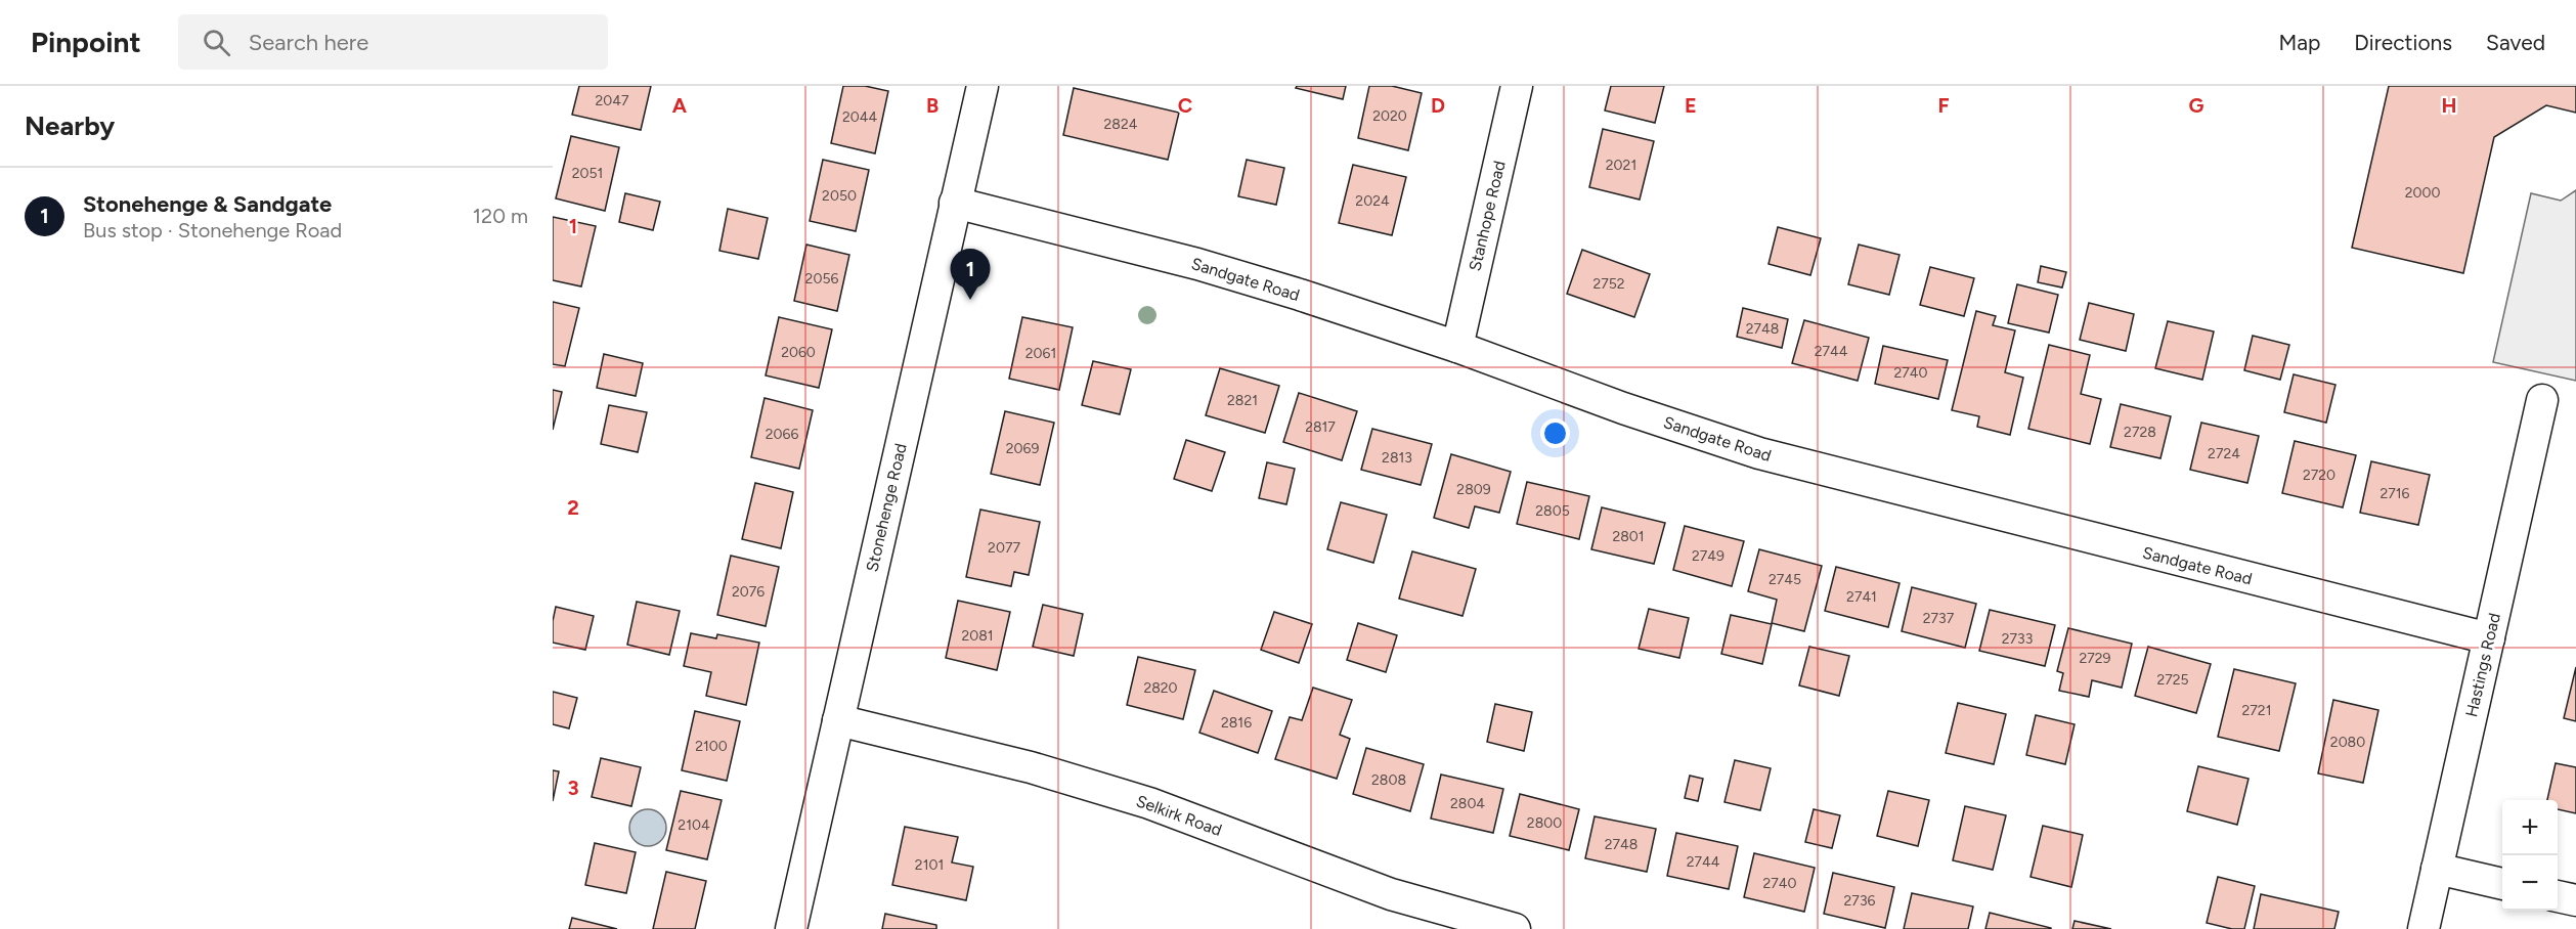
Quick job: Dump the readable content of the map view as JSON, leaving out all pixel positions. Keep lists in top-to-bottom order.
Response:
{
  "streets": {
    "street": [
      "Stanhope Road",
      "Sandgate Road",
      "Stonehenge Road",
      "Hastings Road",
      "Selkirk Road"
    ]
  },
  "crossings": [
    ["Stanhope Road", "Sandgate Road"],
    ["Sandgate Road", "Stonehenge Road"],
    ["Sandgate Road", "Hastings Road"],
    ["Stonehenge Road", "Selkirk Road"]
  ],
  "house_numbers": [
    "2047",
    "2020",
    "2044",
    "2824",
    "2021",
    "2051",
    "2000",
    "2050",
    "2024",
    "2056",
    "2752",
    "2748",
    "2744",
    "2060",
    "2061",
    "2740",
    "2821",
    "2817",
    "2728",
    "2066",
    "2069",
    "2724",
    "2813",
    "2720",
    "2809",
    "2716",
    "2805",
    "2801",
    "2077",
    "2749",
    "2745",
    "2076",
    "2741",
    "2737",
    "2081",
    "2733",
    "2729",
    "2725",
    "2820",
    "2721",
    "2816",
    "2080",
    "2100",
    "2808",
    "2804",
    "2800",
    "2104",
    "2748",
    "2744",
    "2101",
    "2740",
    "2736"
  ],
  "page": {
    "header": "Pinpoint",
    "search": "Search here",
    "nav": ["Map", "Directions", "Saved"],
    "heading": "Nearby",
    "list": [
      {
        "mark": "1",
        "name": "Stonehenge & Sandgate",
        "note": "Bus stop · Stonehenge Road",
        "value": "120 m"
      }
    ],
    "pins": "1",
    "map_buttons": ["+", "−"]
  },
  "grid": {
    "columns": [
      "A",
      "B",
      "C",
      "D",
      "E",
      "F",
      "G",
      "H"
    ],
    "rows": ["1", "2", "3"]
  }
}
